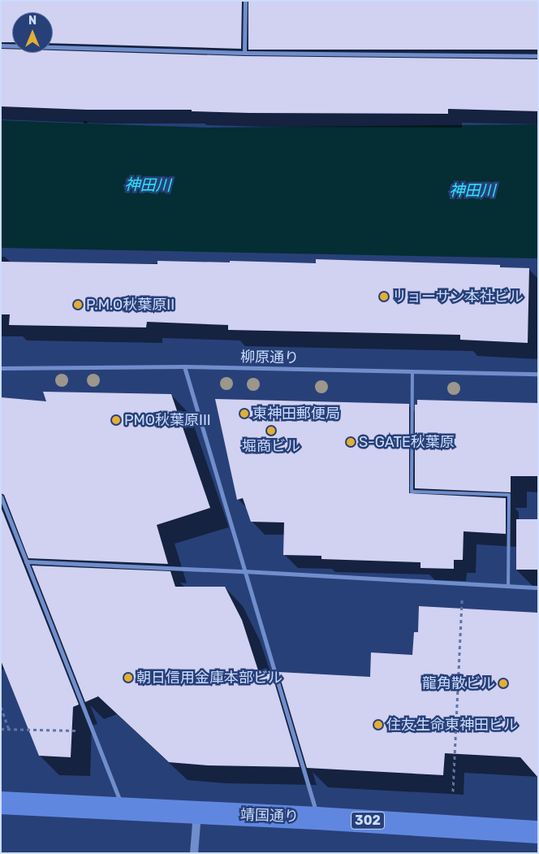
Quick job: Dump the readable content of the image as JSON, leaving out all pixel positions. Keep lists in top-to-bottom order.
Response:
{
  "streets": {
    "main road": ["靖国通り", "302"],
    "street": ["柳原通り"]
  },
  "water": ["神田川"],
  "places": [
    "リョーサン本社ビル",
    "P.M.O秋葉原II",
    "東神田郵便局",
    "PMO秋葉原III",
    "堀商ビル",
    "S-GATE秋葉原",
    "朝日信用金庫本部ビル",
    "龍角散ビル",
    "住友生命東神田ビル"
  ],
  "north": "top"
}
